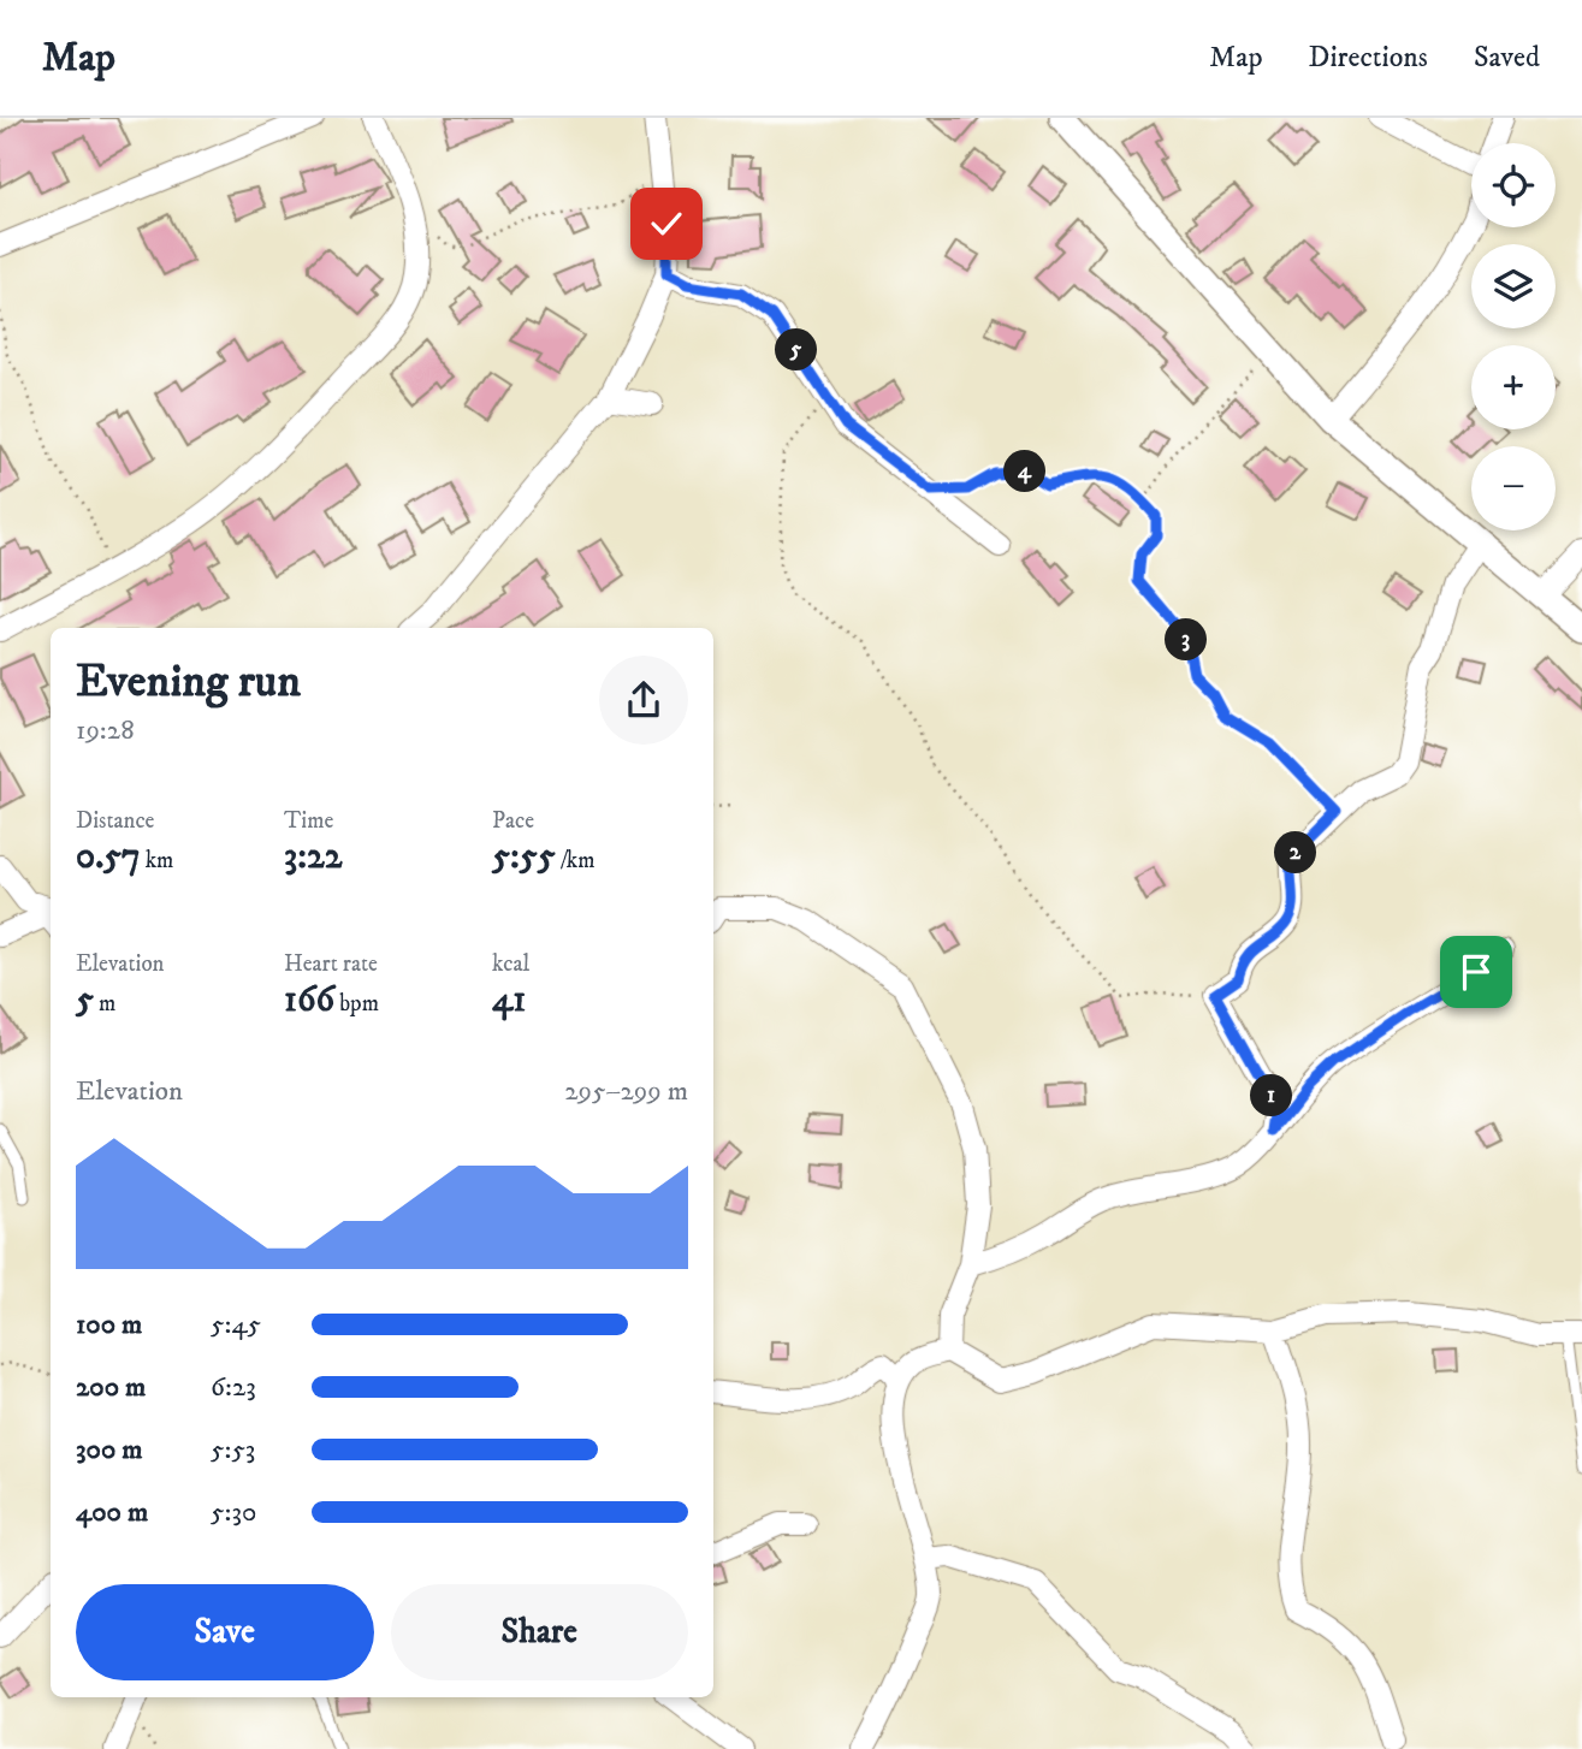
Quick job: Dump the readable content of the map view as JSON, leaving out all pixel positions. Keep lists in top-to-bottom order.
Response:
{
  "page": {
    "header": "Map",
    "nav": ["Map", "Directions", "Saved"],
    "map_buttons": ["+", "−"],
    "pins": [
      "5",
      "4",
      "3",
      "2",
      "1"
    ],
    "heading": ["Evening run", "19:28"],
    "stats": [
      ["Distance", "0.57 km"],
      ["Time", "3:22"],
      ["Pace", "5:55 /km"],
      ["Elevation", "5 m"],
      ["Heart rate", "166 bpm"],
      ["kcal", "41"]
    ],
    "chart": ["Elevation", "295–299 m"],
    "list": [
      {
        "name": "100 m",
        "note": "5:45"
      },
      {
        "name": "200 m",
        "note": "6:23"
      },
      {
        "name": "300 m",
        "note": "5:53"
      },
      {
        "name": "400 m",
        "note": "5:30"
      }
    ],
    "buttons": ["Save", "Share"]
  }
}
